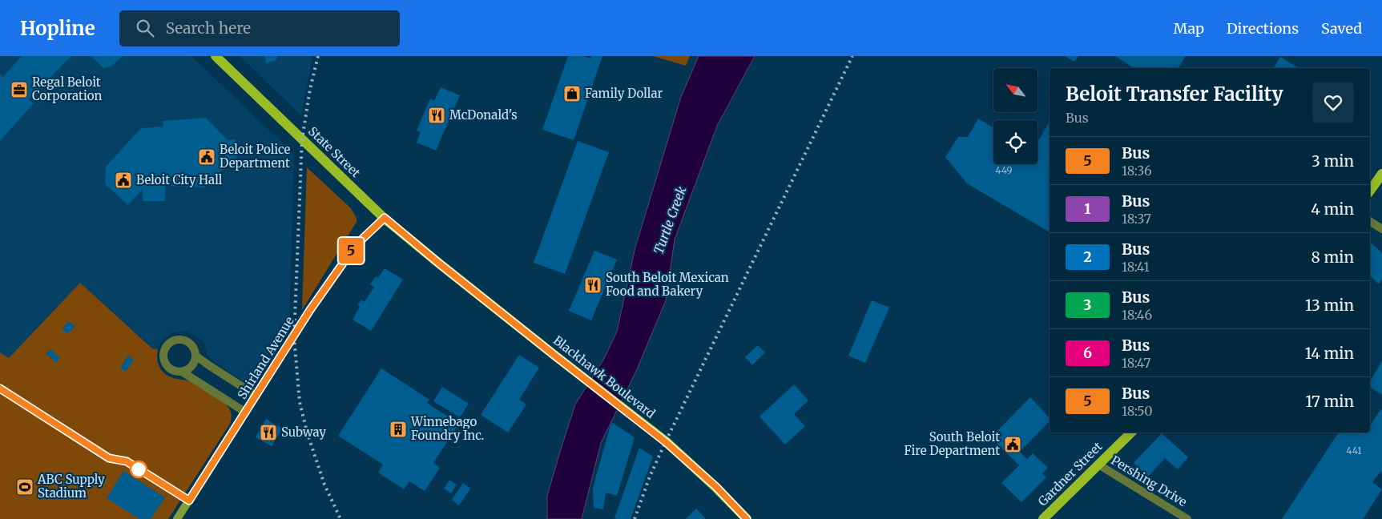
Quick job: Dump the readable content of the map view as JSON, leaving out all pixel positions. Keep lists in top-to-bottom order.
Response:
{
  "streets": {
    "main road": ["State Street", "Blackhawk Boulevard", "Gardner Street"],
    "street": ["Shirland Avenue", "Pershing Drive"]
  },
  "crossings": [
    ["State Street", "Shirland Avenue"],
    ["State Street", "Blackhawk Boulevard"],
    ["Gardner Street", "Pershing Drive"]
  ],
  "water": ["Turtle Creek"],
  "places": {
    "office": ["Regal Beloit Corporation"],
    "shop": ["Family Dollar"],
    "restaurant": ["McDonald's", "South Beloit Mexican Food and Bakery", "Subway"],
    "public building": ["Beloit Police Department", "Beloit City Hall", "South Beloit Fire Department"],
    "building": ["Winnebago Foundry Inc."],
    "sports": ["ABC Supply Stadium"]
  },
  "lines": ["bus line 5"],
  "house_numbers": ["449", "441"],
  "north": "top left",
  "page": {
    "header": "Hopline",
    "search": "Search here",
    "nav": ["Map", "Directions", "Saved"],
    "on_map": "5",
    "heading": ["Beloit Transfer Facility", "Bus"],
    "list": [
      {
        "mark": "5",
        "name": "Bus",
        "note": "18:36",
        "value": "3 min"
      },
      {
        "mark": "1",
        "name": "Bus",
        "note": "18:37",
        "value": "4 min"
      },
      {
        "mark": "2",
        "name": "Bus",
        "note": "18:41",
        "value": "8 min"
      },
      {
        "mark": "3",
        "name": "Bus",
        "note": "18:46",
        "value": "13 min"
      },
      {
        "mark": "6",
        "name": "Bus",
        "note": "18:47",
        "value": "14 min"
      },
      {
        "mark": "5",
        "name": "Bus",
        "note": "18:50",
        "value": "17 min"
      }
    ]
  }
}
